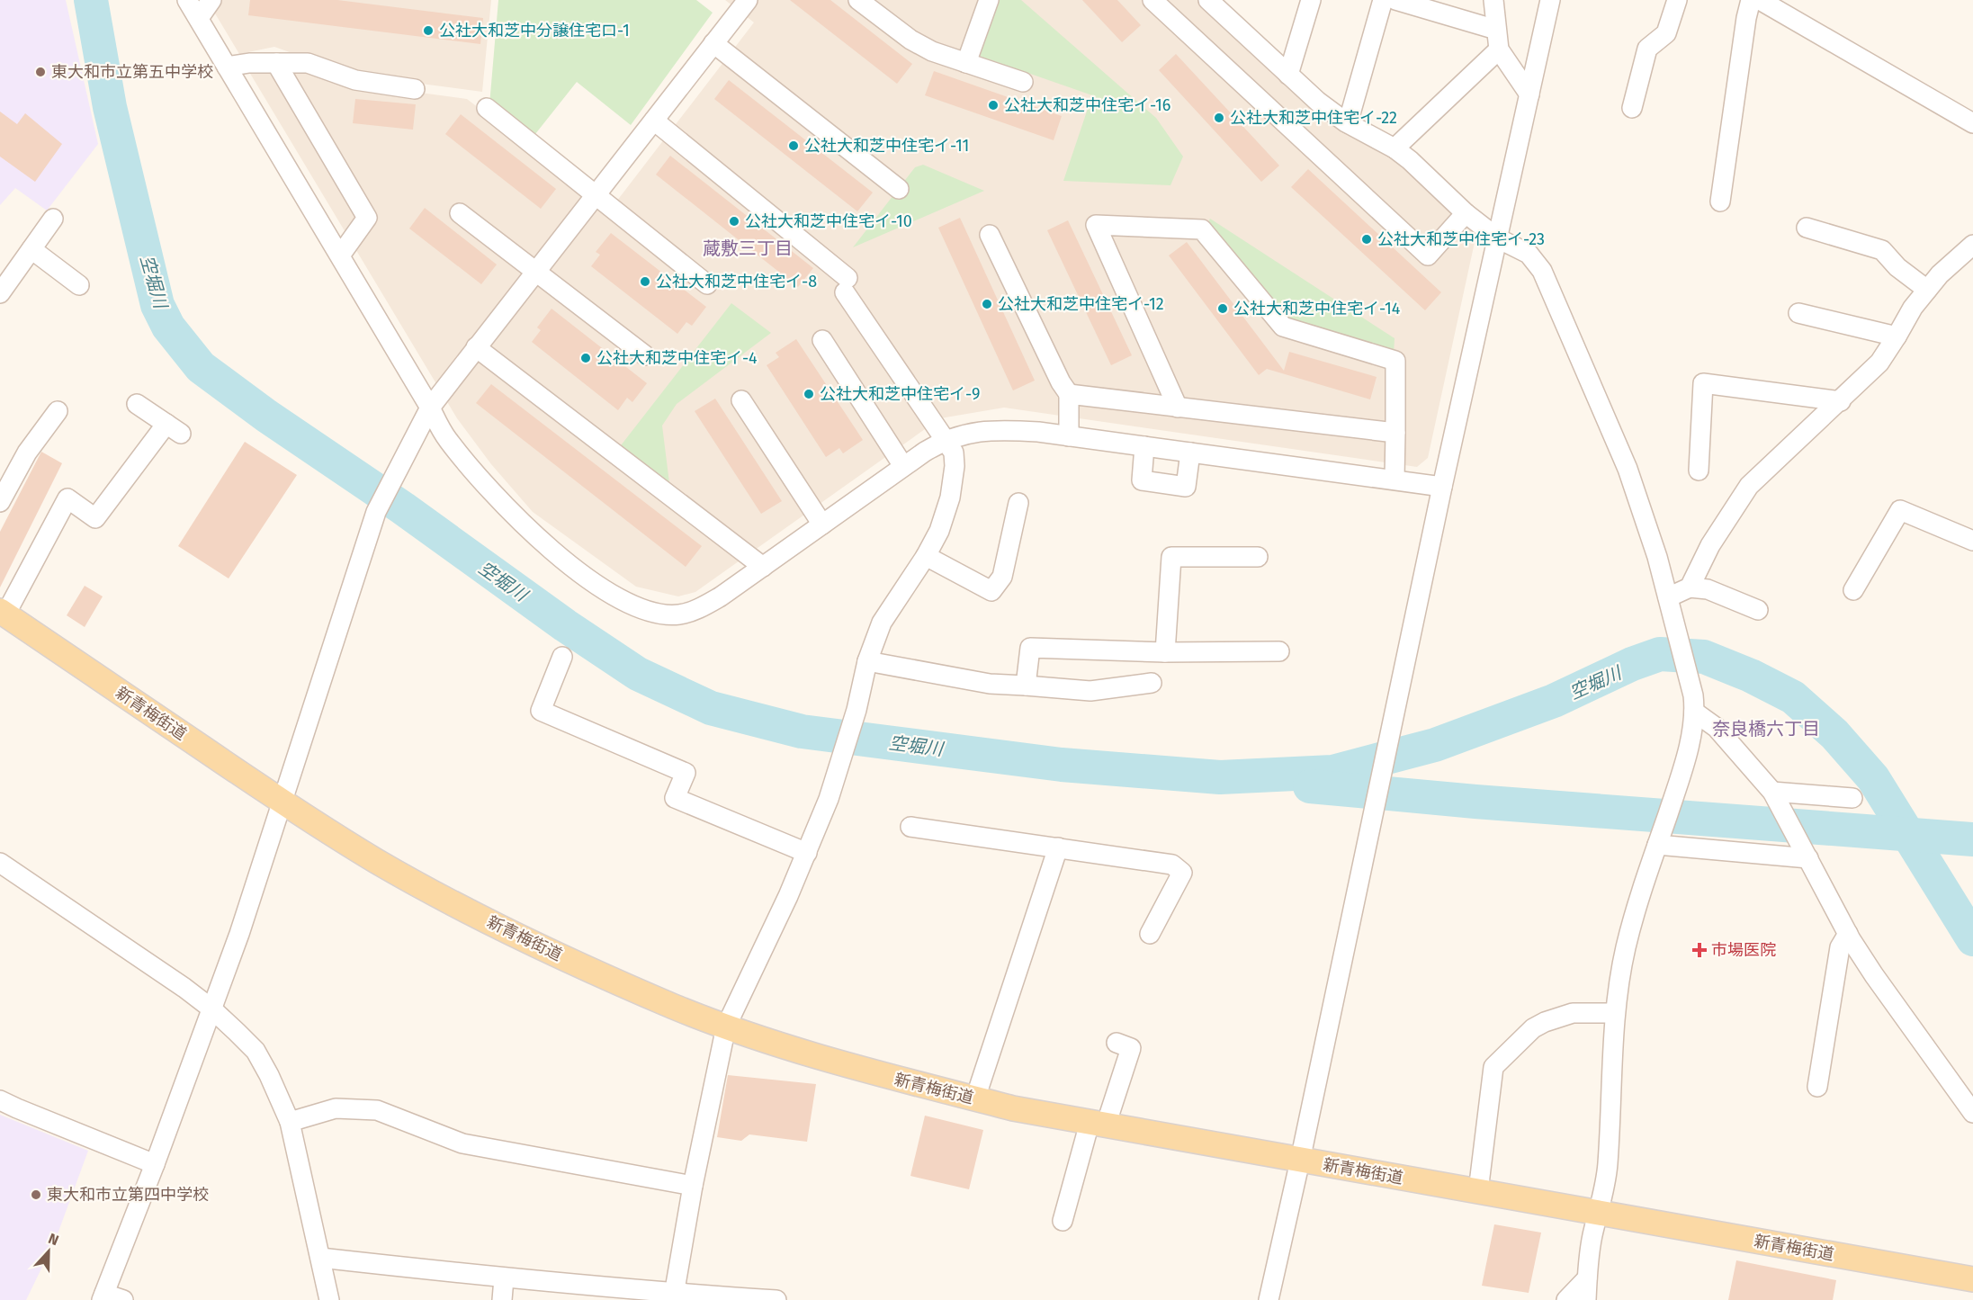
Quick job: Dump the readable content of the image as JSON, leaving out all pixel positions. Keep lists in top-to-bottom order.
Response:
{
  "streets": {
    "main road": ["新青梅街道"]
  },
  "districts": ["蔵敷三丁目", "奈良橋六丁目"],
  "water": ["空堀川"],
  "places": {
    "other": [
      "公社大和芝中分譲住宅ロ-1",
      "東大和市立第五中学校",
      "公社大和芝中住宅イ-16",
      "公社大和芝中住宅イ-22",
      "公社大和芝中住宅イ-11",
      "公社大和芝中住宅イ-10",
      "公社大和芝中住宅イ-23",
      "公社大和芝中住宅イ-8",
      "公社大和芝中住宅イ-12",
      "公社大和芝中住宅イ-14",
      "公社大和芝中住宅イ-4",
      "公社大和芝中住宅イ-9",
      "東大和市立第四中学校"
    ],
    "health": ["市場医院"]
  },
  "north": "top"
}
